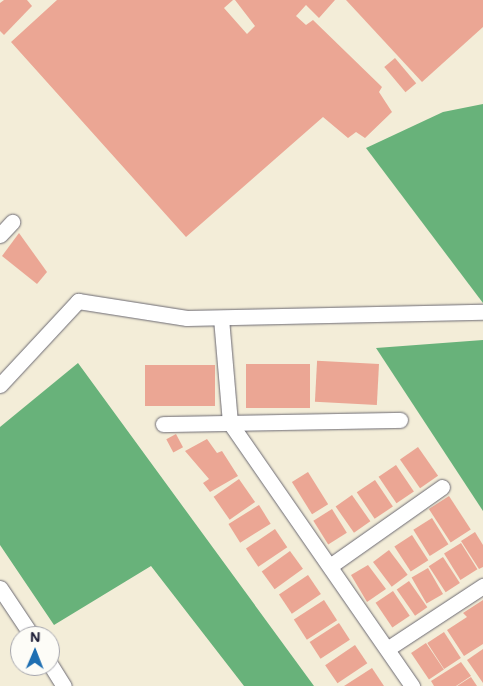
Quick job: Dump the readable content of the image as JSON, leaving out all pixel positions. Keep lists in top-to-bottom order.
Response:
{
  "north": "top"
}
